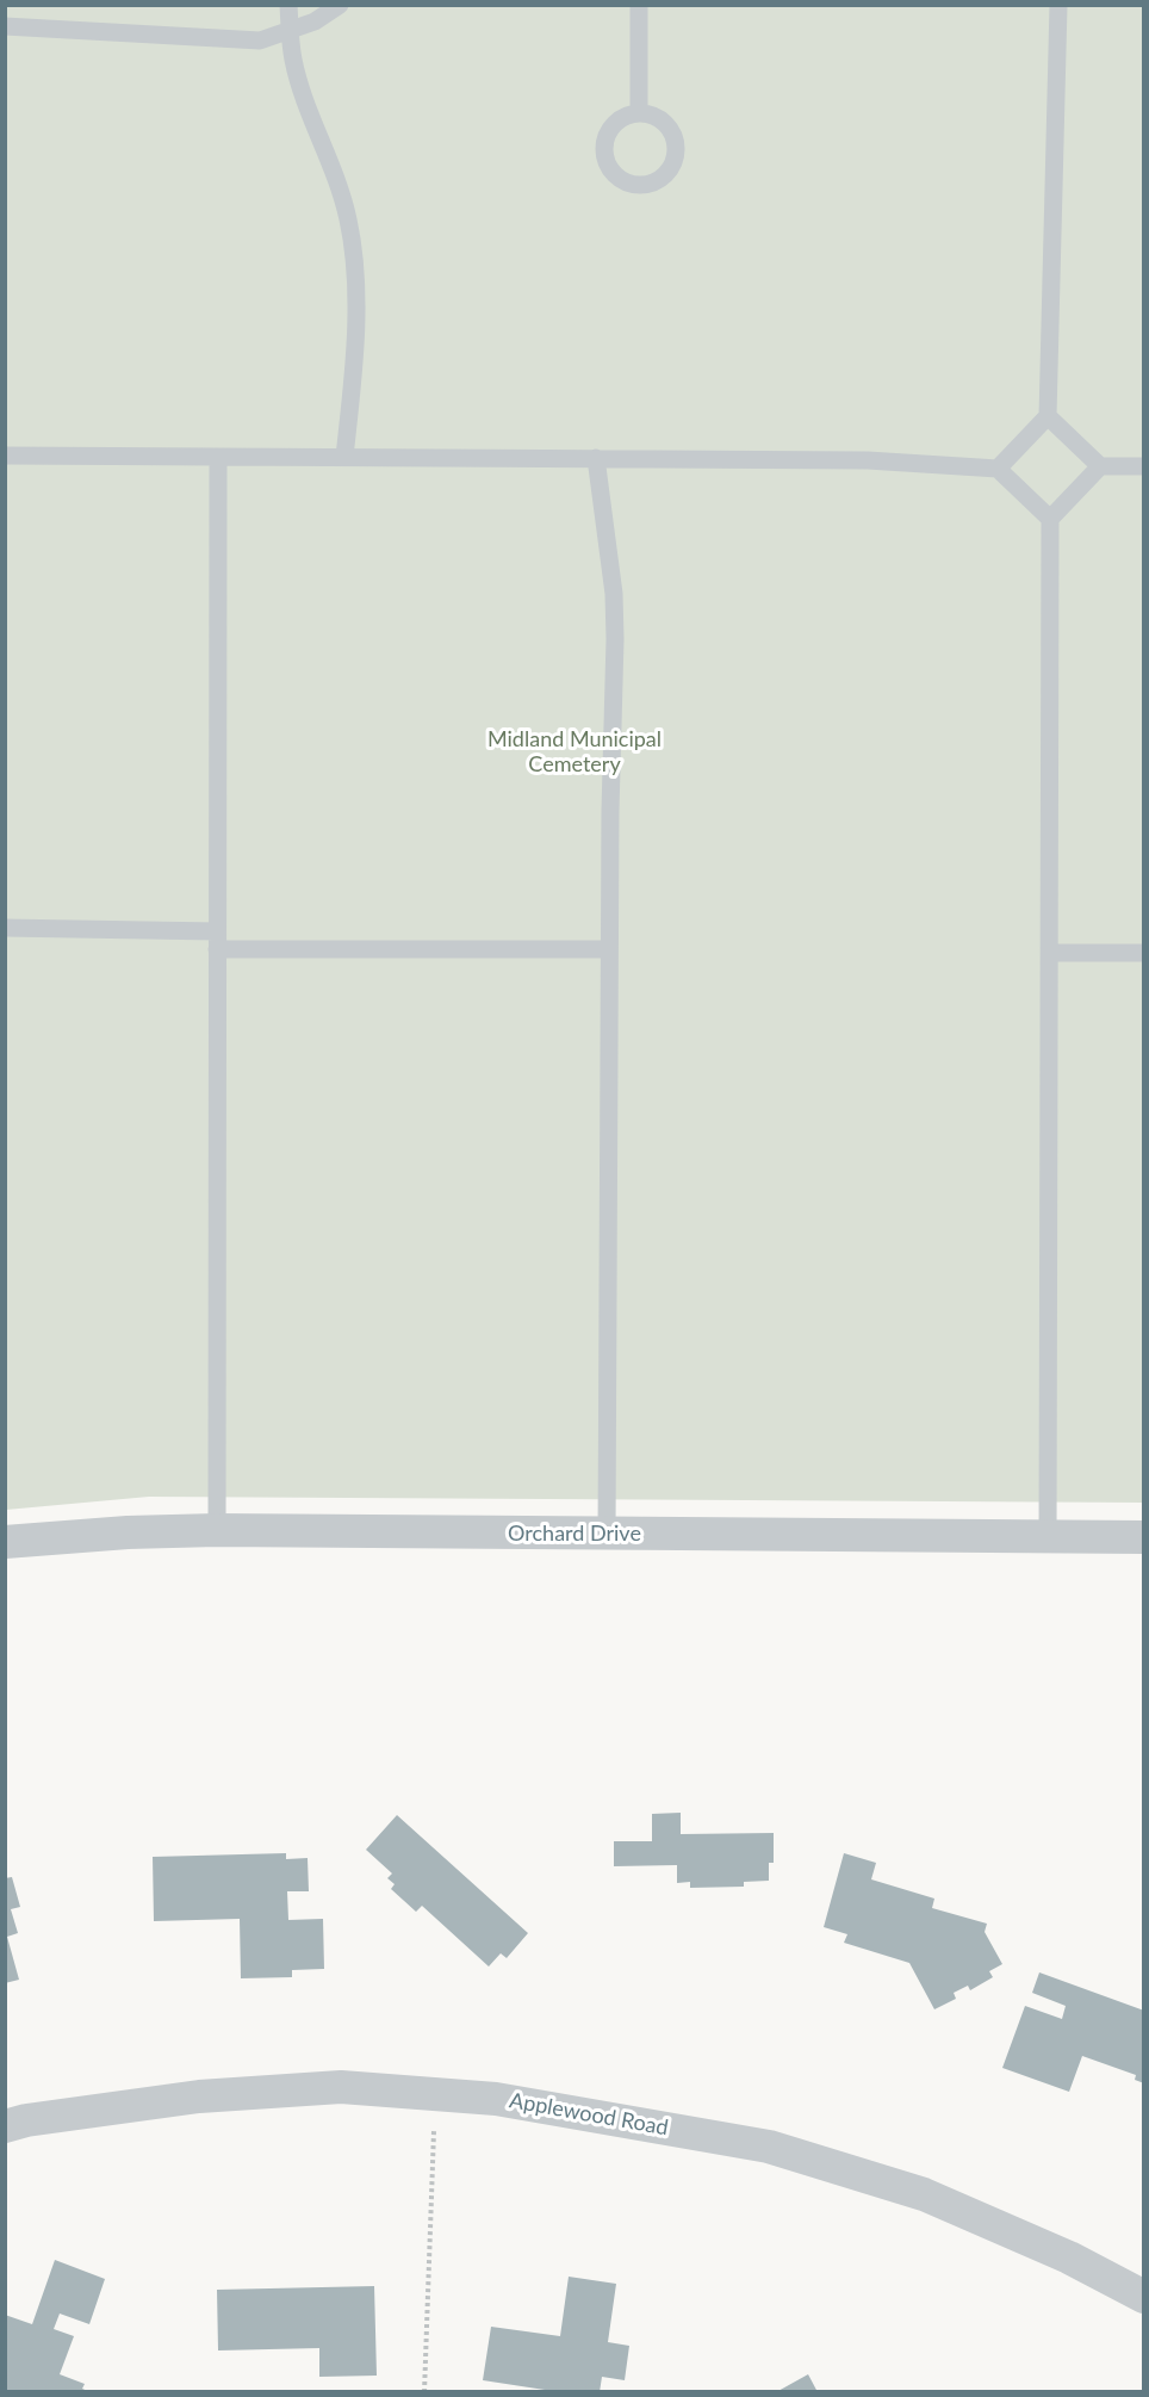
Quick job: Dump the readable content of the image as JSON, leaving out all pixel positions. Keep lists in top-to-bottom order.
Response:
{
  "streets": {
    "street": ["Orchard Drive", "Applewood Road"]
  },
  "parks": ["Midland Municipal Cemetery"]
}
